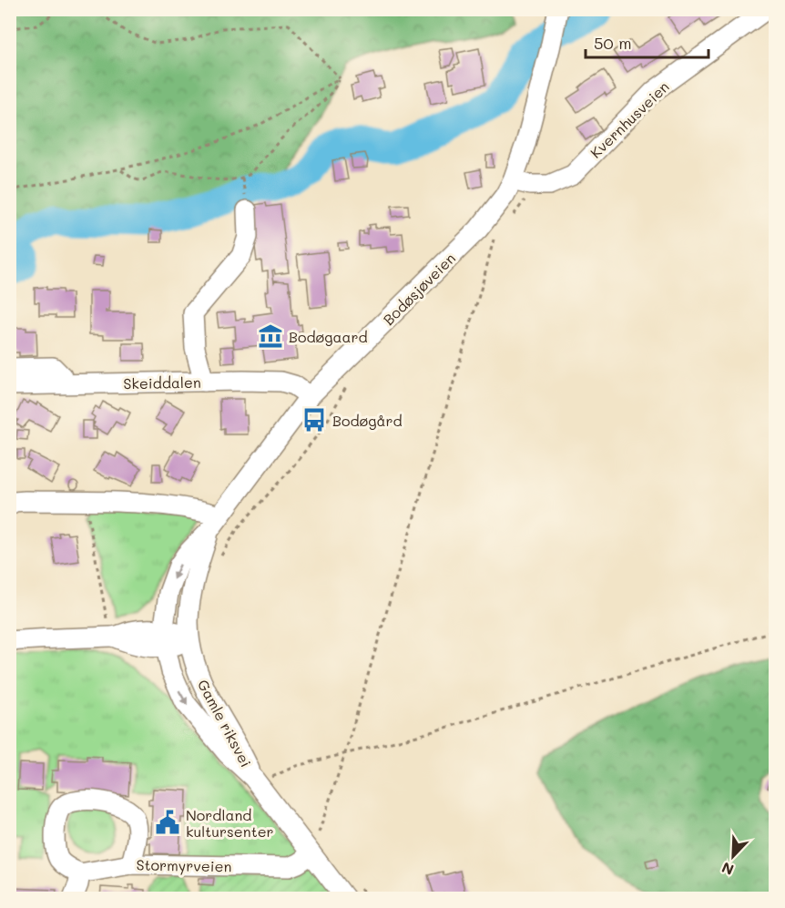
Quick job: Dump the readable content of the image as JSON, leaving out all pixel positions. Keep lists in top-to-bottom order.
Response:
{
  "streets": {
    "street": [
      "Kvernhusveien",
      "Bodøsjøveien",
      "Skeiddalen",
      "Gamle riksvei",
      "Stormyrveien"
    ]
  },
  "crossings": [
    ["Kvernhusveien", "Bodøsjøveien"],
    ["Bodøsjøveien", "Skeiddalen"],
    ["Bodøsjøveien", "Gamle riksvei"],
    ["Gamle riksvei", "Stormyrveien"]
  ],
  "places": {
    "museum": ["Bodøgaard"],
    "bus stop": ["Bodøgård"],
    "public building": ["Nordland kultursenter"]
  },
  "scale_bar": "50 m",
  "north": "bottom left"
}
